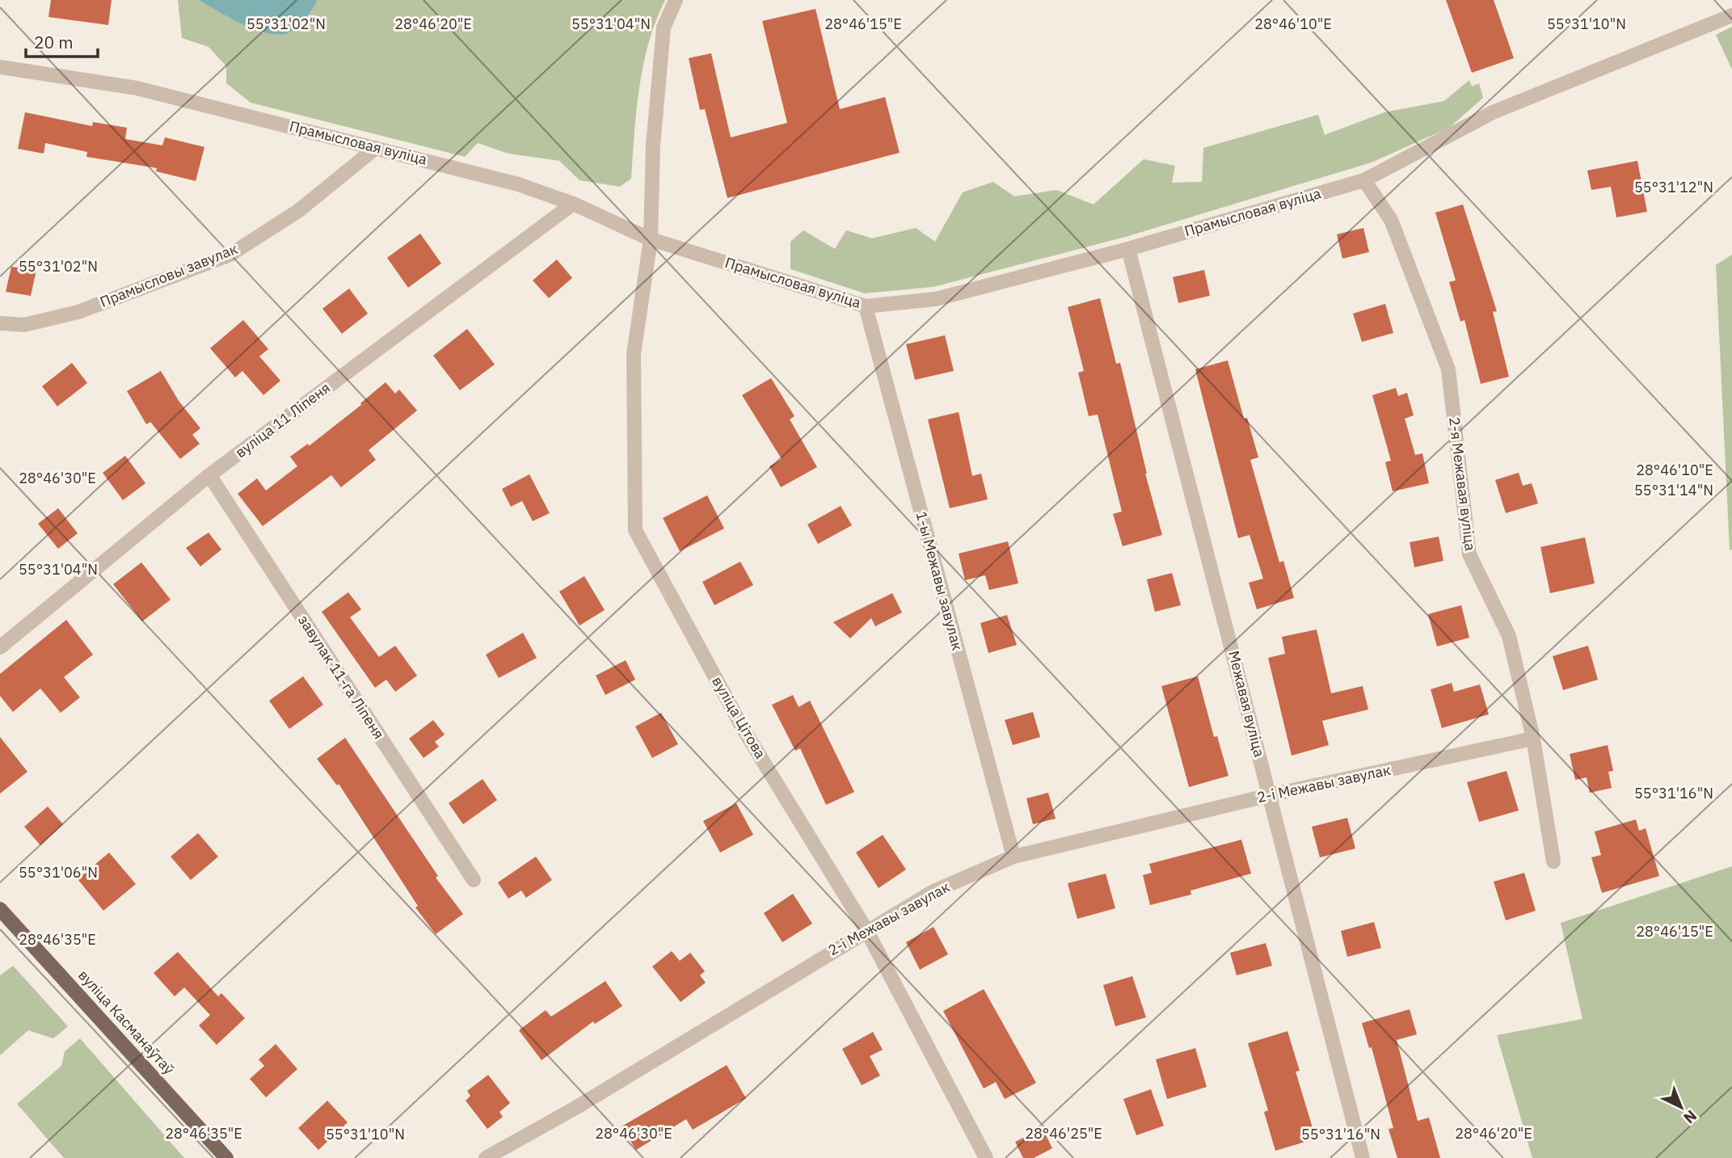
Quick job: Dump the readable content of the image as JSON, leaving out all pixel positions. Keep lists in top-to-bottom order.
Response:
{
  "streets": {
    "main road": ["вуліца Касманаўтаў"],
    "street": [
      "Прамысловая вуліца",
      "Прамысловы завулак",
      "вуліца 11 Ліпеня",
      "2-я Межавая вуліца",
      "1-ы Межавы завулак",
      "завулак 11-га Ліпеня",
      "Межавая вуліца",
      "вуліца Цітова",
      "2-і Межавы завулак"
    ]
  },
  "crossings": [
    ["Прамысловая вуліца", "Прамысловы завулак"],
    ["Прамысловая вуліца", "вуліца 11 Ліпеня"],
    ["Прамысловая вуліца", "2-я Межавая вуліца"],
    ["Прамысловая вуліца", "1-ы Межавы завулак"],
    ["Прамысловая вуліца", "Межавая вуліца"],
    ["Прамысловая вуліца", "вуліца Цітова"],
    ["вуліца 11 Ліпеня", "завулак 11-га Ліпеня"],
    ["2-я Межавая вуліца", "2-і Межавы завулак"],
    ["1-ы Межавы завулак", "2-і Межавы завулак"],
    ["Межавая вуліца", "2-і Межавы завулак"],
    ["вуліца Цітова", "2-і Межавы завулак"]
  ],
  "scale_bar": "20 m",
  "north": "bottom right",
  "coordinates": [
    "55°31'02\"N",
    "55°31'04\"N",
    "55°31'10\"N",
    "28°46'15\"E",
    "28°46'10\"E",
    "28°46'20\"E",
    "55°31'12\"N",
    "28°46'30\"E",
    "55°31'14\"N",
    "55°31'16\"N",
    "55°31'06\"N",
    "28°46'35\"E",
    "28°46'25\"E"
  ]
}
